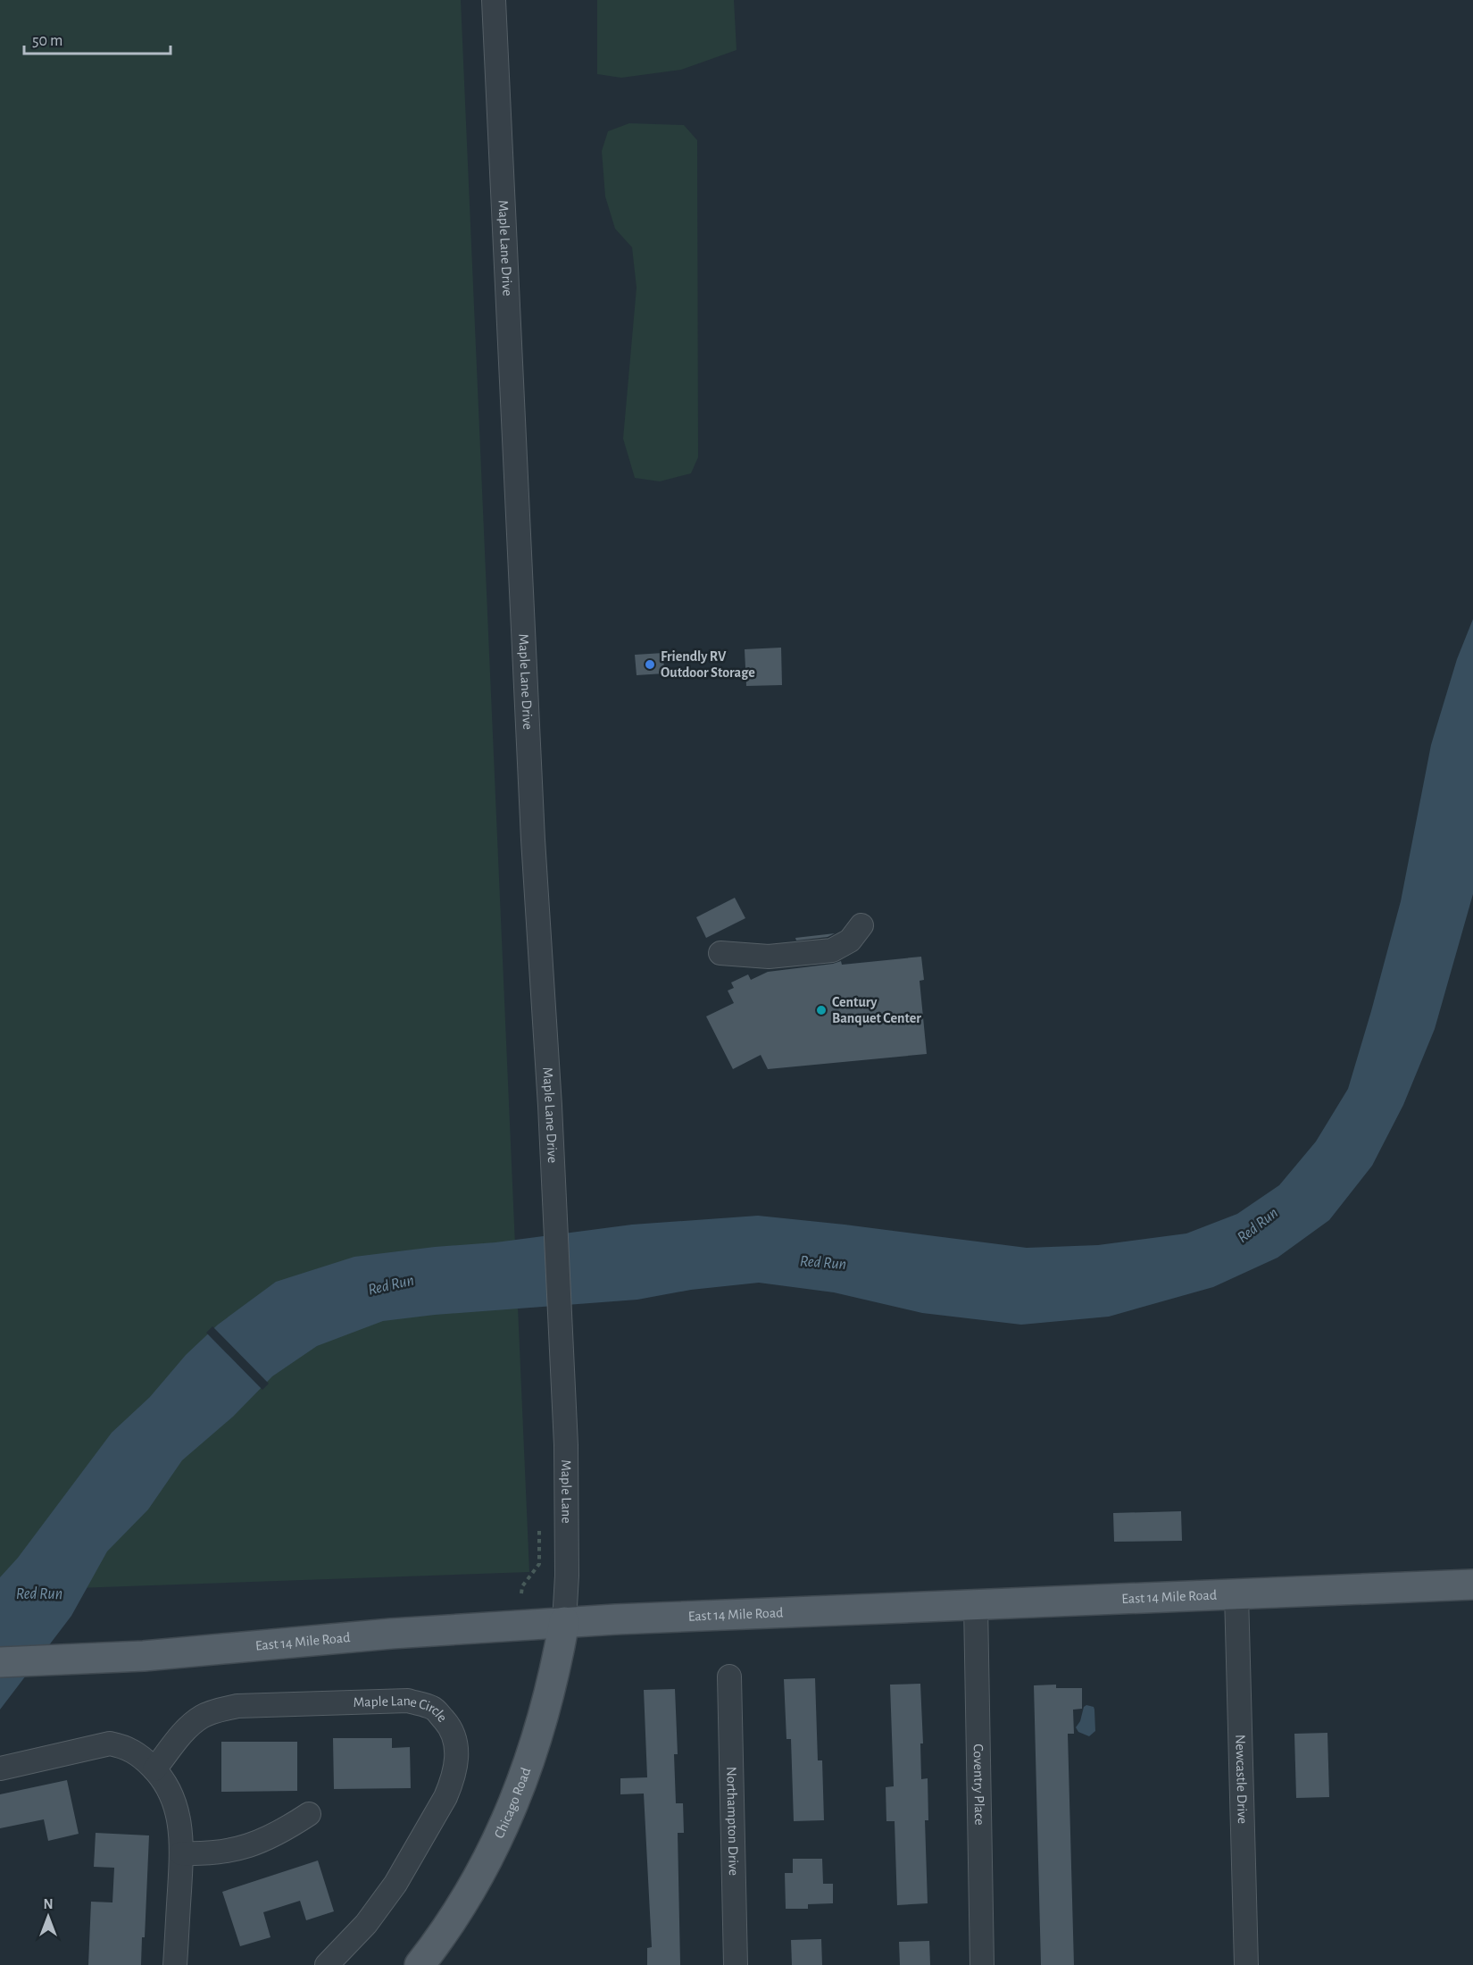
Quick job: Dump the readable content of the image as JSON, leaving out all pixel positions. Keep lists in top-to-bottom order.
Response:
{
  "streets": {
    "main road": ["East 14 Mile Road", "Chicago Road"],
    "street": [
      "Maple Lane Drive",
      "Maple Lane",
      "Maple Lane Circle",
      "Newcastle Drive",
      "Coventry Place",
      "Northampton Drive"
    ]
  },
  "crossings": [
    ["Maple Lane Drive", "Maple Lane"],
    ["Maple Lane", "East 14 Mile Road"],
    ["Maple Lane", "Chicago Road"],
    ["East 14 Mile Road", "Newcastle Drive"],
    ["East 14 Mile Road", "Coventry Place"],
    ["East 14 Mile Road", "Chicago Road"]
  ],
  "water": ["Red Run"],
  "places": ["Friendly RV Outdoor Storage", "Century Banquet Center"],
  "scale_bar": "50 m",
  "north": "top"
}
